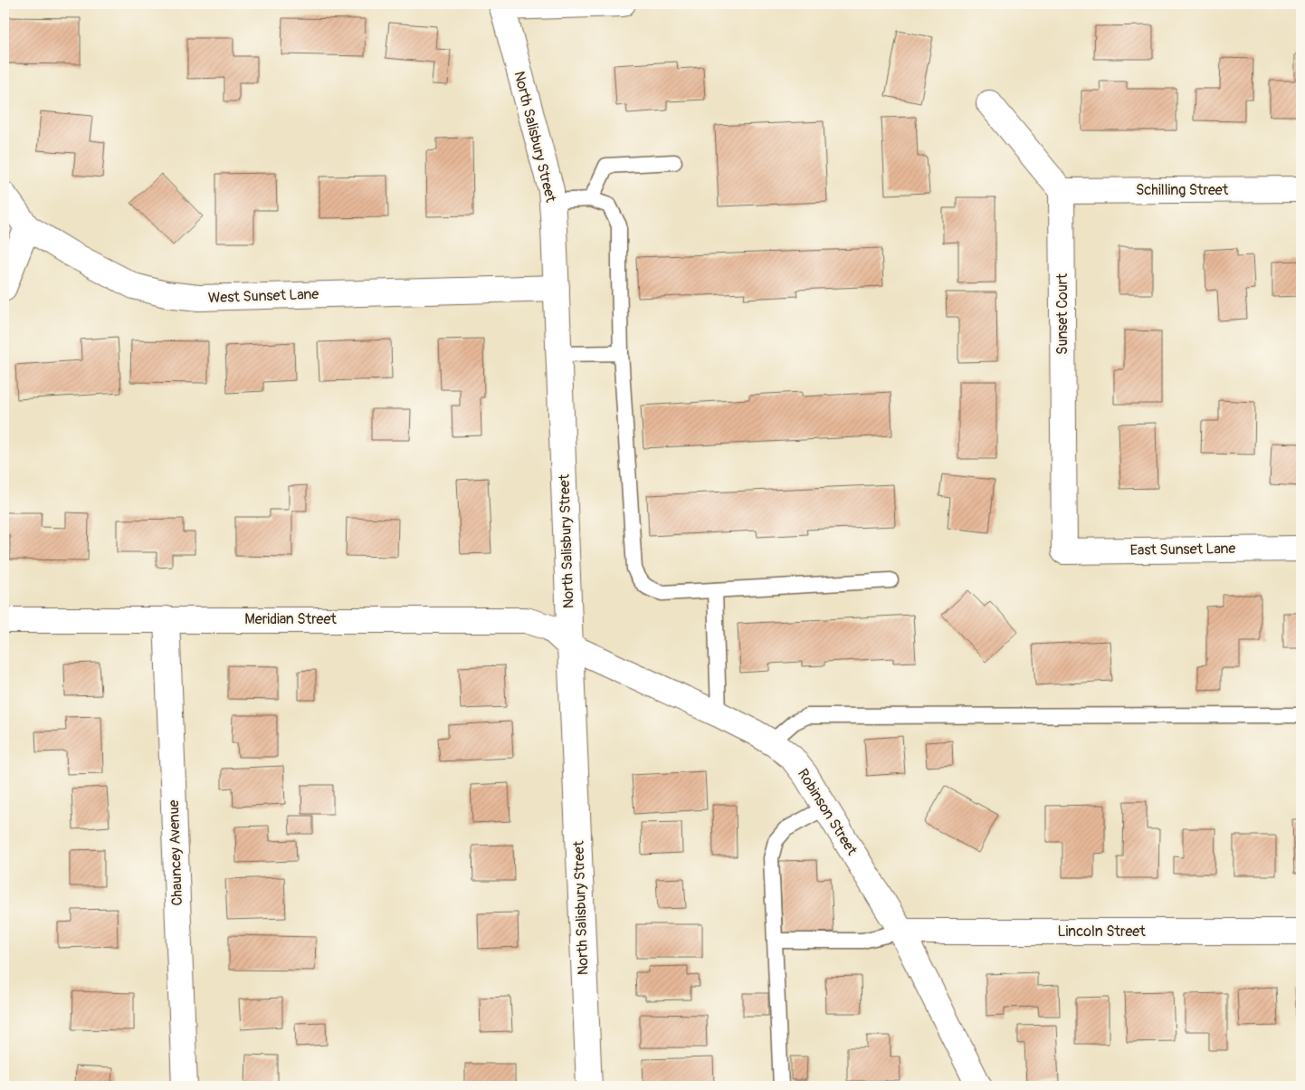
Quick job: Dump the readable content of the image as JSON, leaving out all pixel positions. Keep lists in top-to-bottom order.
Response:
{
  "streets": {
    "street": [
      "North Salisbury Street",
      "Schilling Street",
      "West Sunset Lane",
      "Sunset Court",
      "East Sunset Lane",
      "Meridian Street",
      "Robinson Street",
      "Chauncey Avenue",
      "Lincoln Street"
    ]
  },
  "crossings": [
    ["North Salisbury Street", "West Sunset Lane"],
    ["North Salisbury Street", "Meridian Street"],
    ["North Salisbury Street", "Robinson Street"],
    ["Schilling Street", "Sunset Court"],
    ["Sunset Court", "East Sunset Lane"],
    ["Meridian Street", "Robinson Street"],
    ["Meridian Street", "Chauncey Avenue"],
    ["Robinson Street", "Lincoln Street"]
  ]
}
